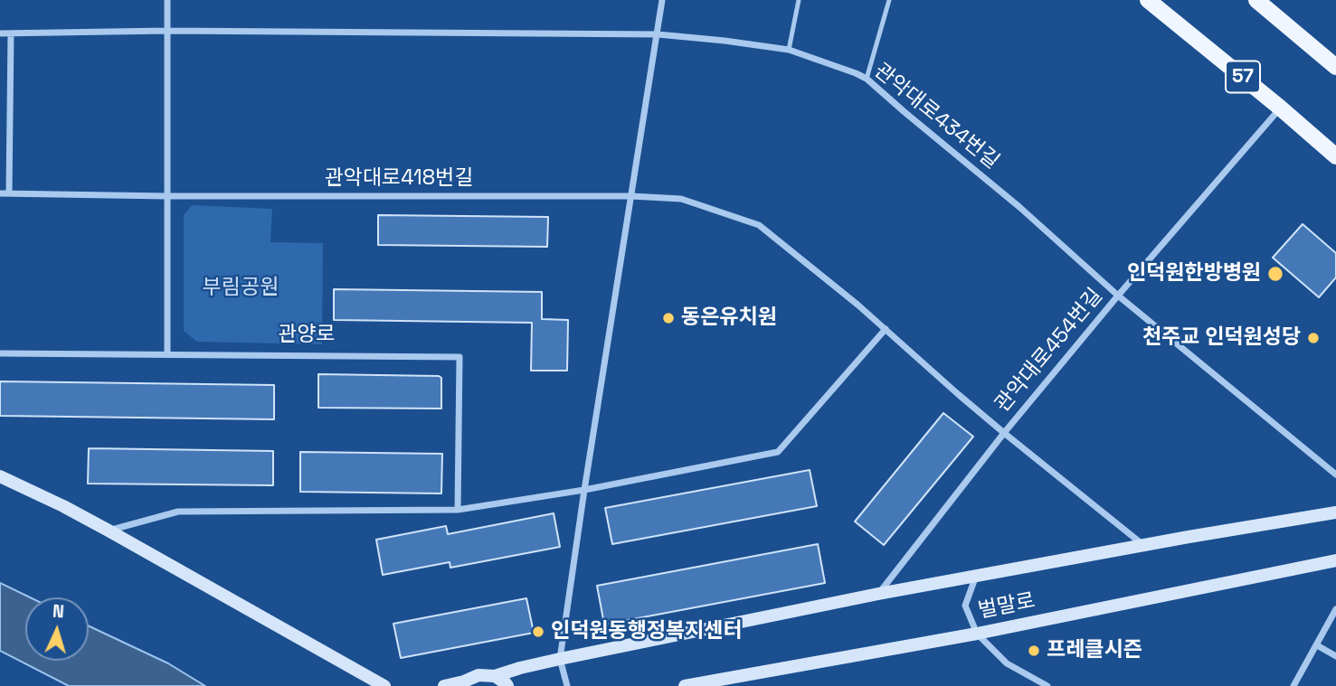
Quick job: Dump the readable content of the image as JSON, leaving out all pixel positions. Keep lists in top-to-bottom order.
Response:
{
  "streets": {
    "main road": ["57"],
    "street": [
      "관악대로434번길",
      "관악대로418번길",
      "관양로",
      "관악대로454번길",
      "벌말로"
    ]
  },
  "crossings": [
    ["57", "관악대로454번길"],
    ["관악대로434번길", "관악대로454번길"],
    ["관악대로454번길", "벌말로"]
  ],
  "parks": ["부림공원"],
  "places": [
    "인덕원한방병원",
    "동은유치원",
    "천주교 인덕원성당",
    "인덕원동행정복지센터",
    "프레클시즌"
  ],
  "north": "top"
}
